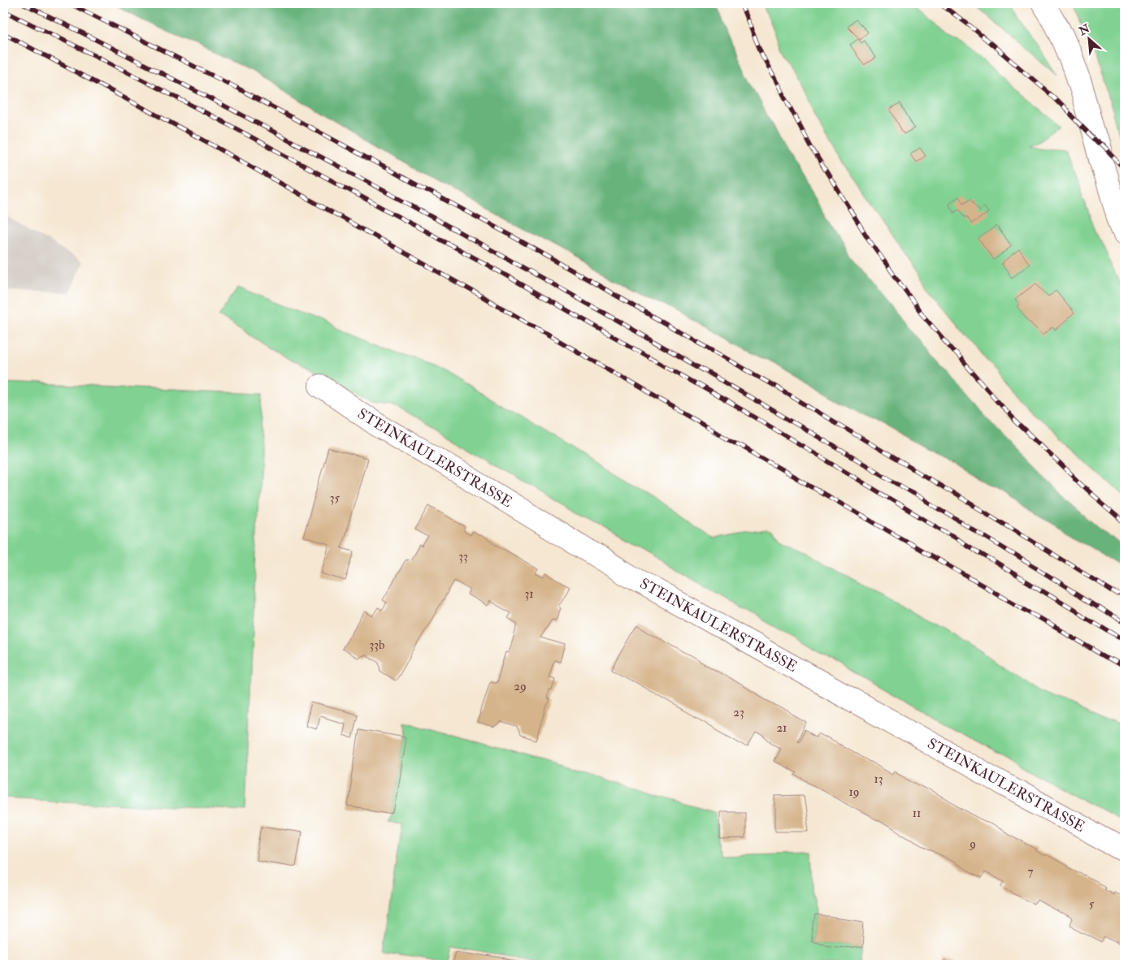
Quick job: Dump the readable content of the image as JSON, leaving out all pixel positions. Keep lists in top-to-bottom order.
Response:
{
  "streets": {
    "street": ["STEINKAULERSTRASSE"]
  },
  "house_numbers": [
    "35",
    "33",
    "31",
    "33b",
    "29",
    "23",
    "21",
    "13",
    "19",
    "11",
    "9",
    "7",
    "5"
  ],
  "north": "top left"
}
